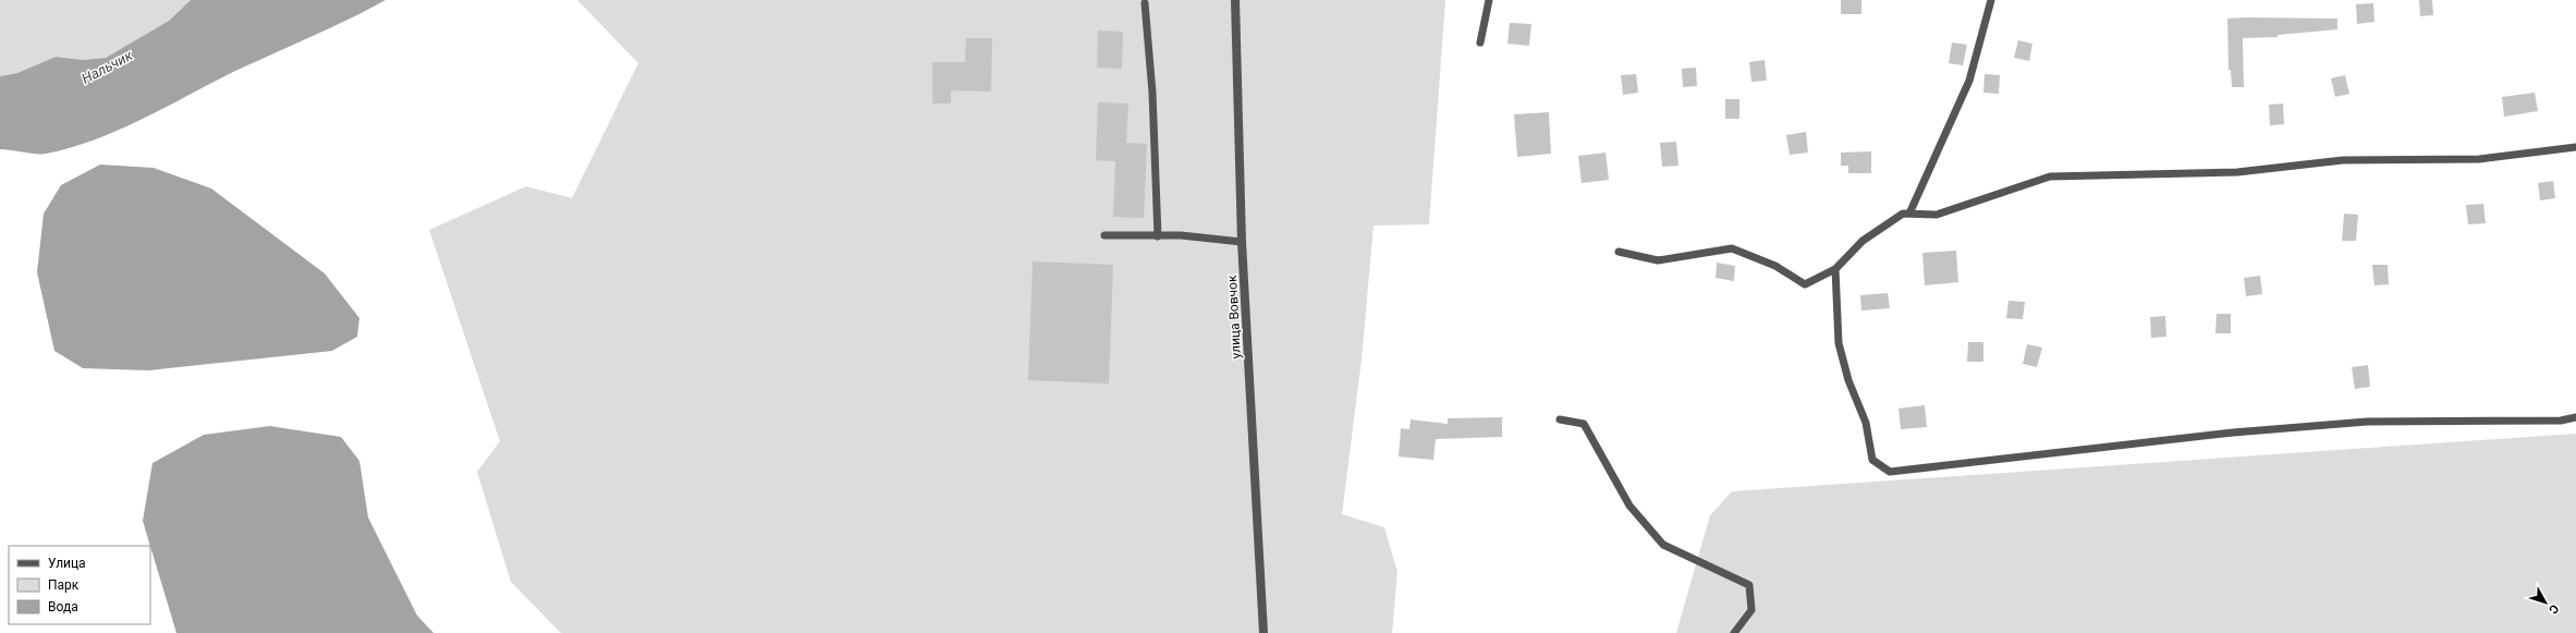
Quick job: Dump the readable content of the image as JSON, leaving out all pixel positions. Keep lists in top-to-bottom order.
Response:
{
  "streets": {
    "street": ["улица Вовчок"]
  },
  "water": ["Нальчик"],
  "legend": ["Улица", "Парк", "Вода"],
  "north": "bottom right"
}
